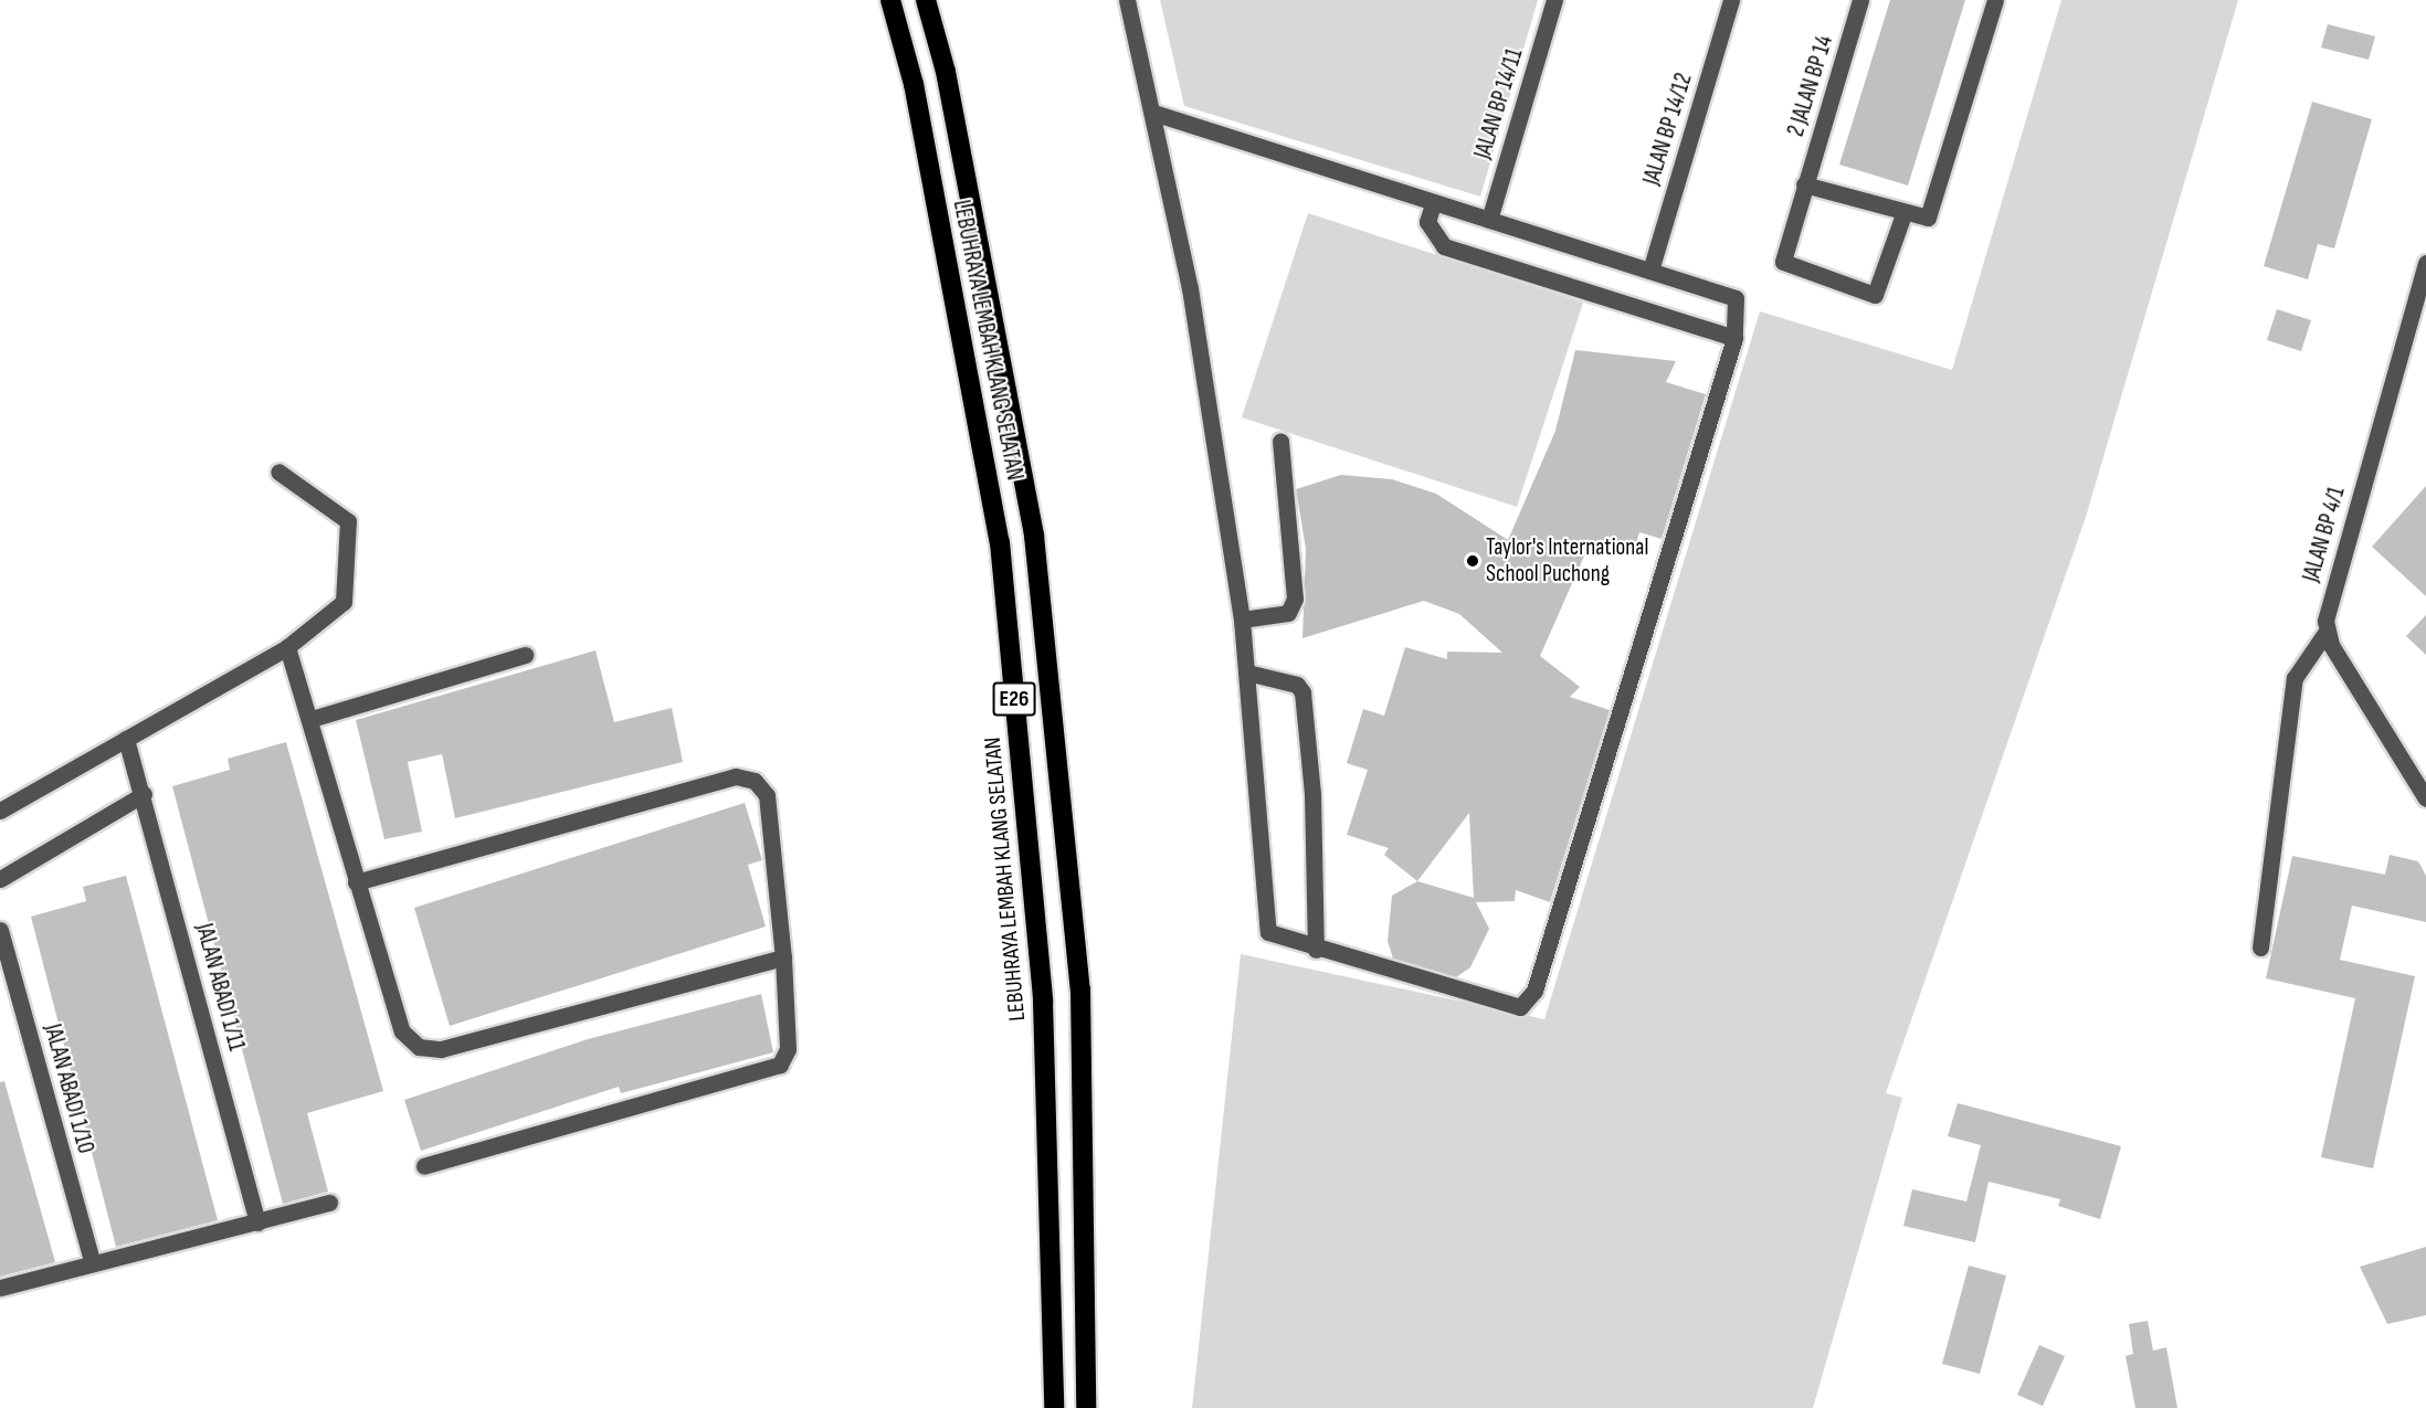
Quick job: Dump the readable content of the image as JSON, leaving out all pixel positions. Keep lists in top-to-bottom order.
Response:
{
  "streets": {
    "highway": ["LEBUHRAYA LEMBAH KLANG SELATAN", "E26"],
    "street": [
      "2 JALAN BP 14",
      "JALAN BP 14/11",
      "JALAN BP 14/12",
      "JALAN BP 4/1",
      "JALAN ABADI 1/11",
      "JALAN ABADI 1/10"
    ]
  },
  "places": ["Taylor's International School Puchong"]
}
